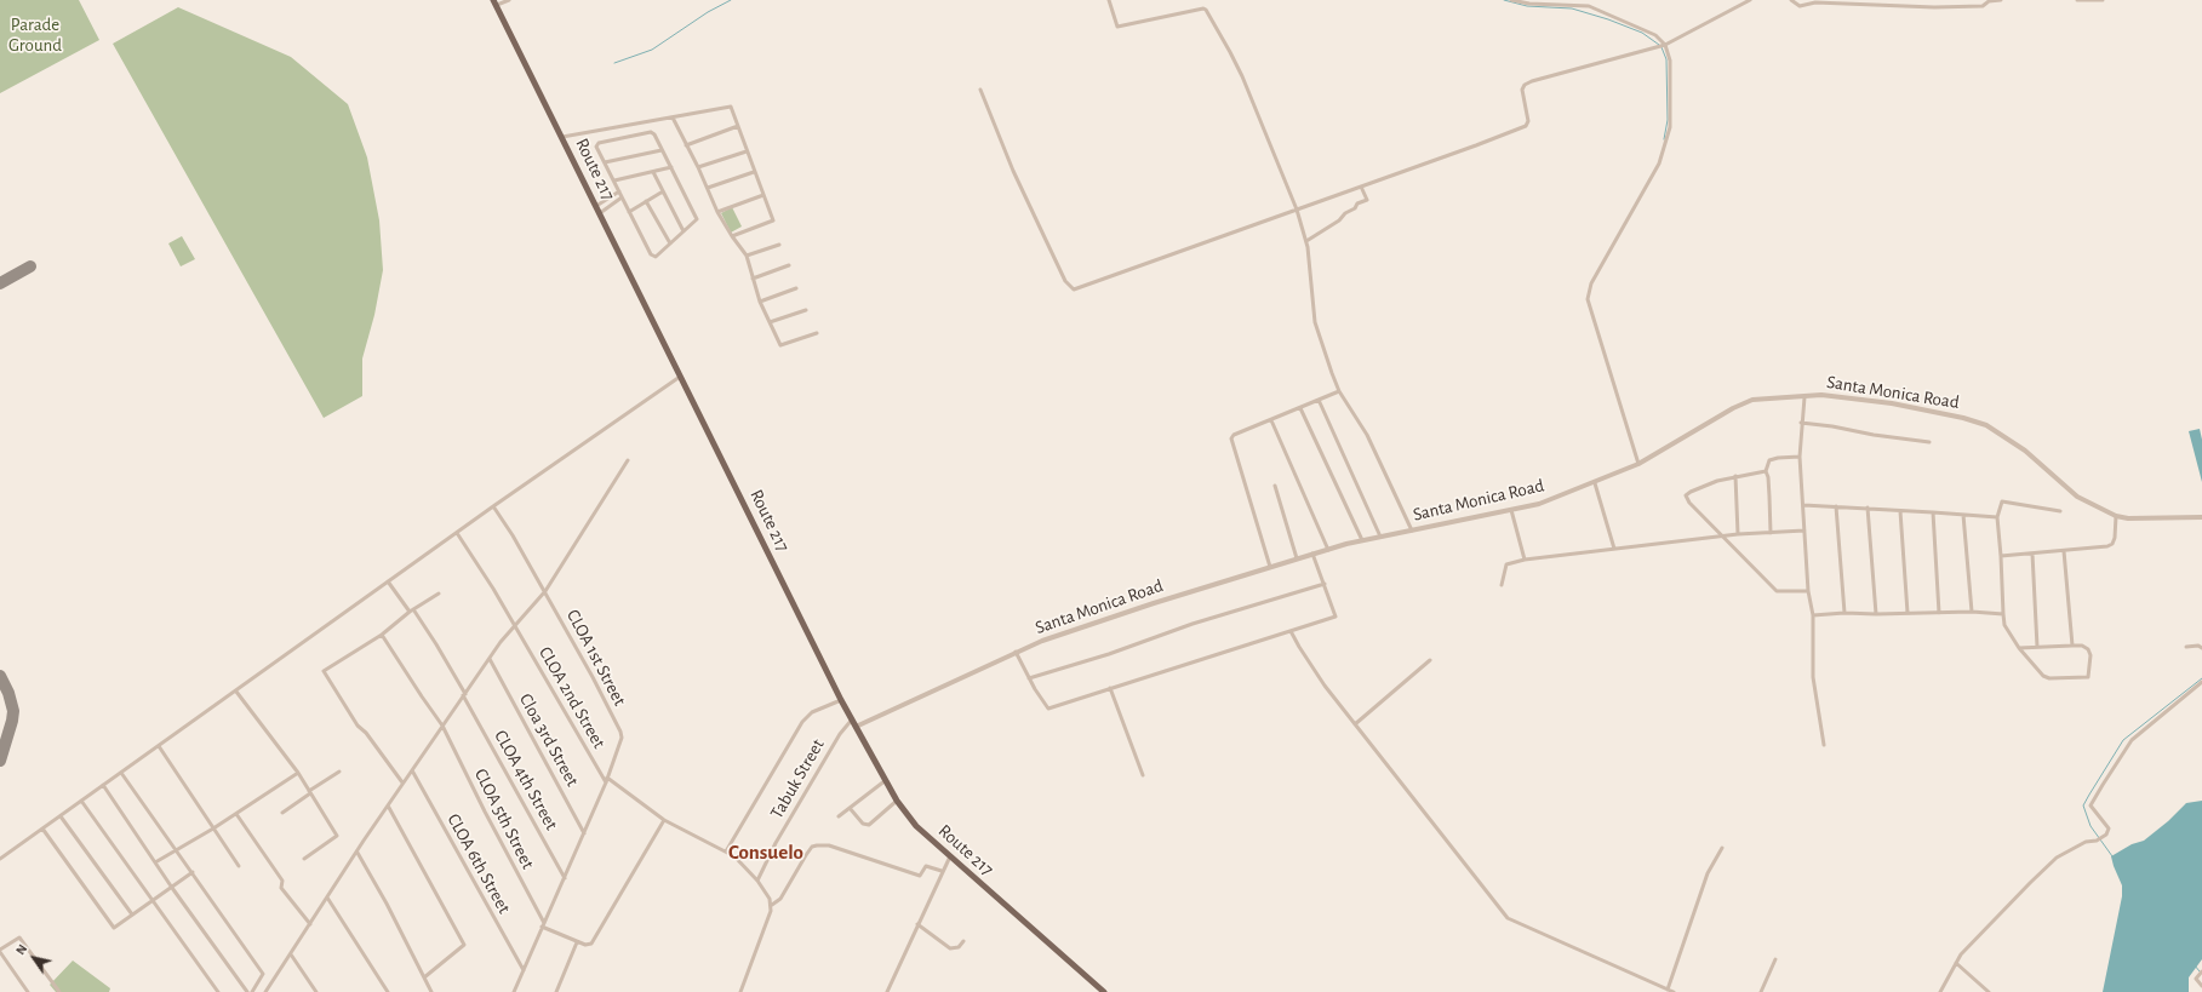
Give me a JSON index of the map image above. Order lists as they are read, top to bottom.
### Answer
{
  "streets": {
    "main road": ["Route 217"],
    "street": [
      "Santa Monica Road",
      "CLOA 1st Street",
      "CLOA 2nd Street",
      "Cloa 3rd Street",
      "Tabuk Street",
      "CLOA 4th Street",
      "CLOA 5th Street",
      "CLOA 6th Street"
    ]
  },
  "crossings": [
    ["Route 217", "Santa Monica Road"],
    ["Route 217", "Tabuk Street"],
    ["CLOA 1st Street", "CLOA 2nd Street"]
  ],
  "districts": ["Consuelo"],
  "parks": ["Parade Ground"],
  "north": "top left"
}
